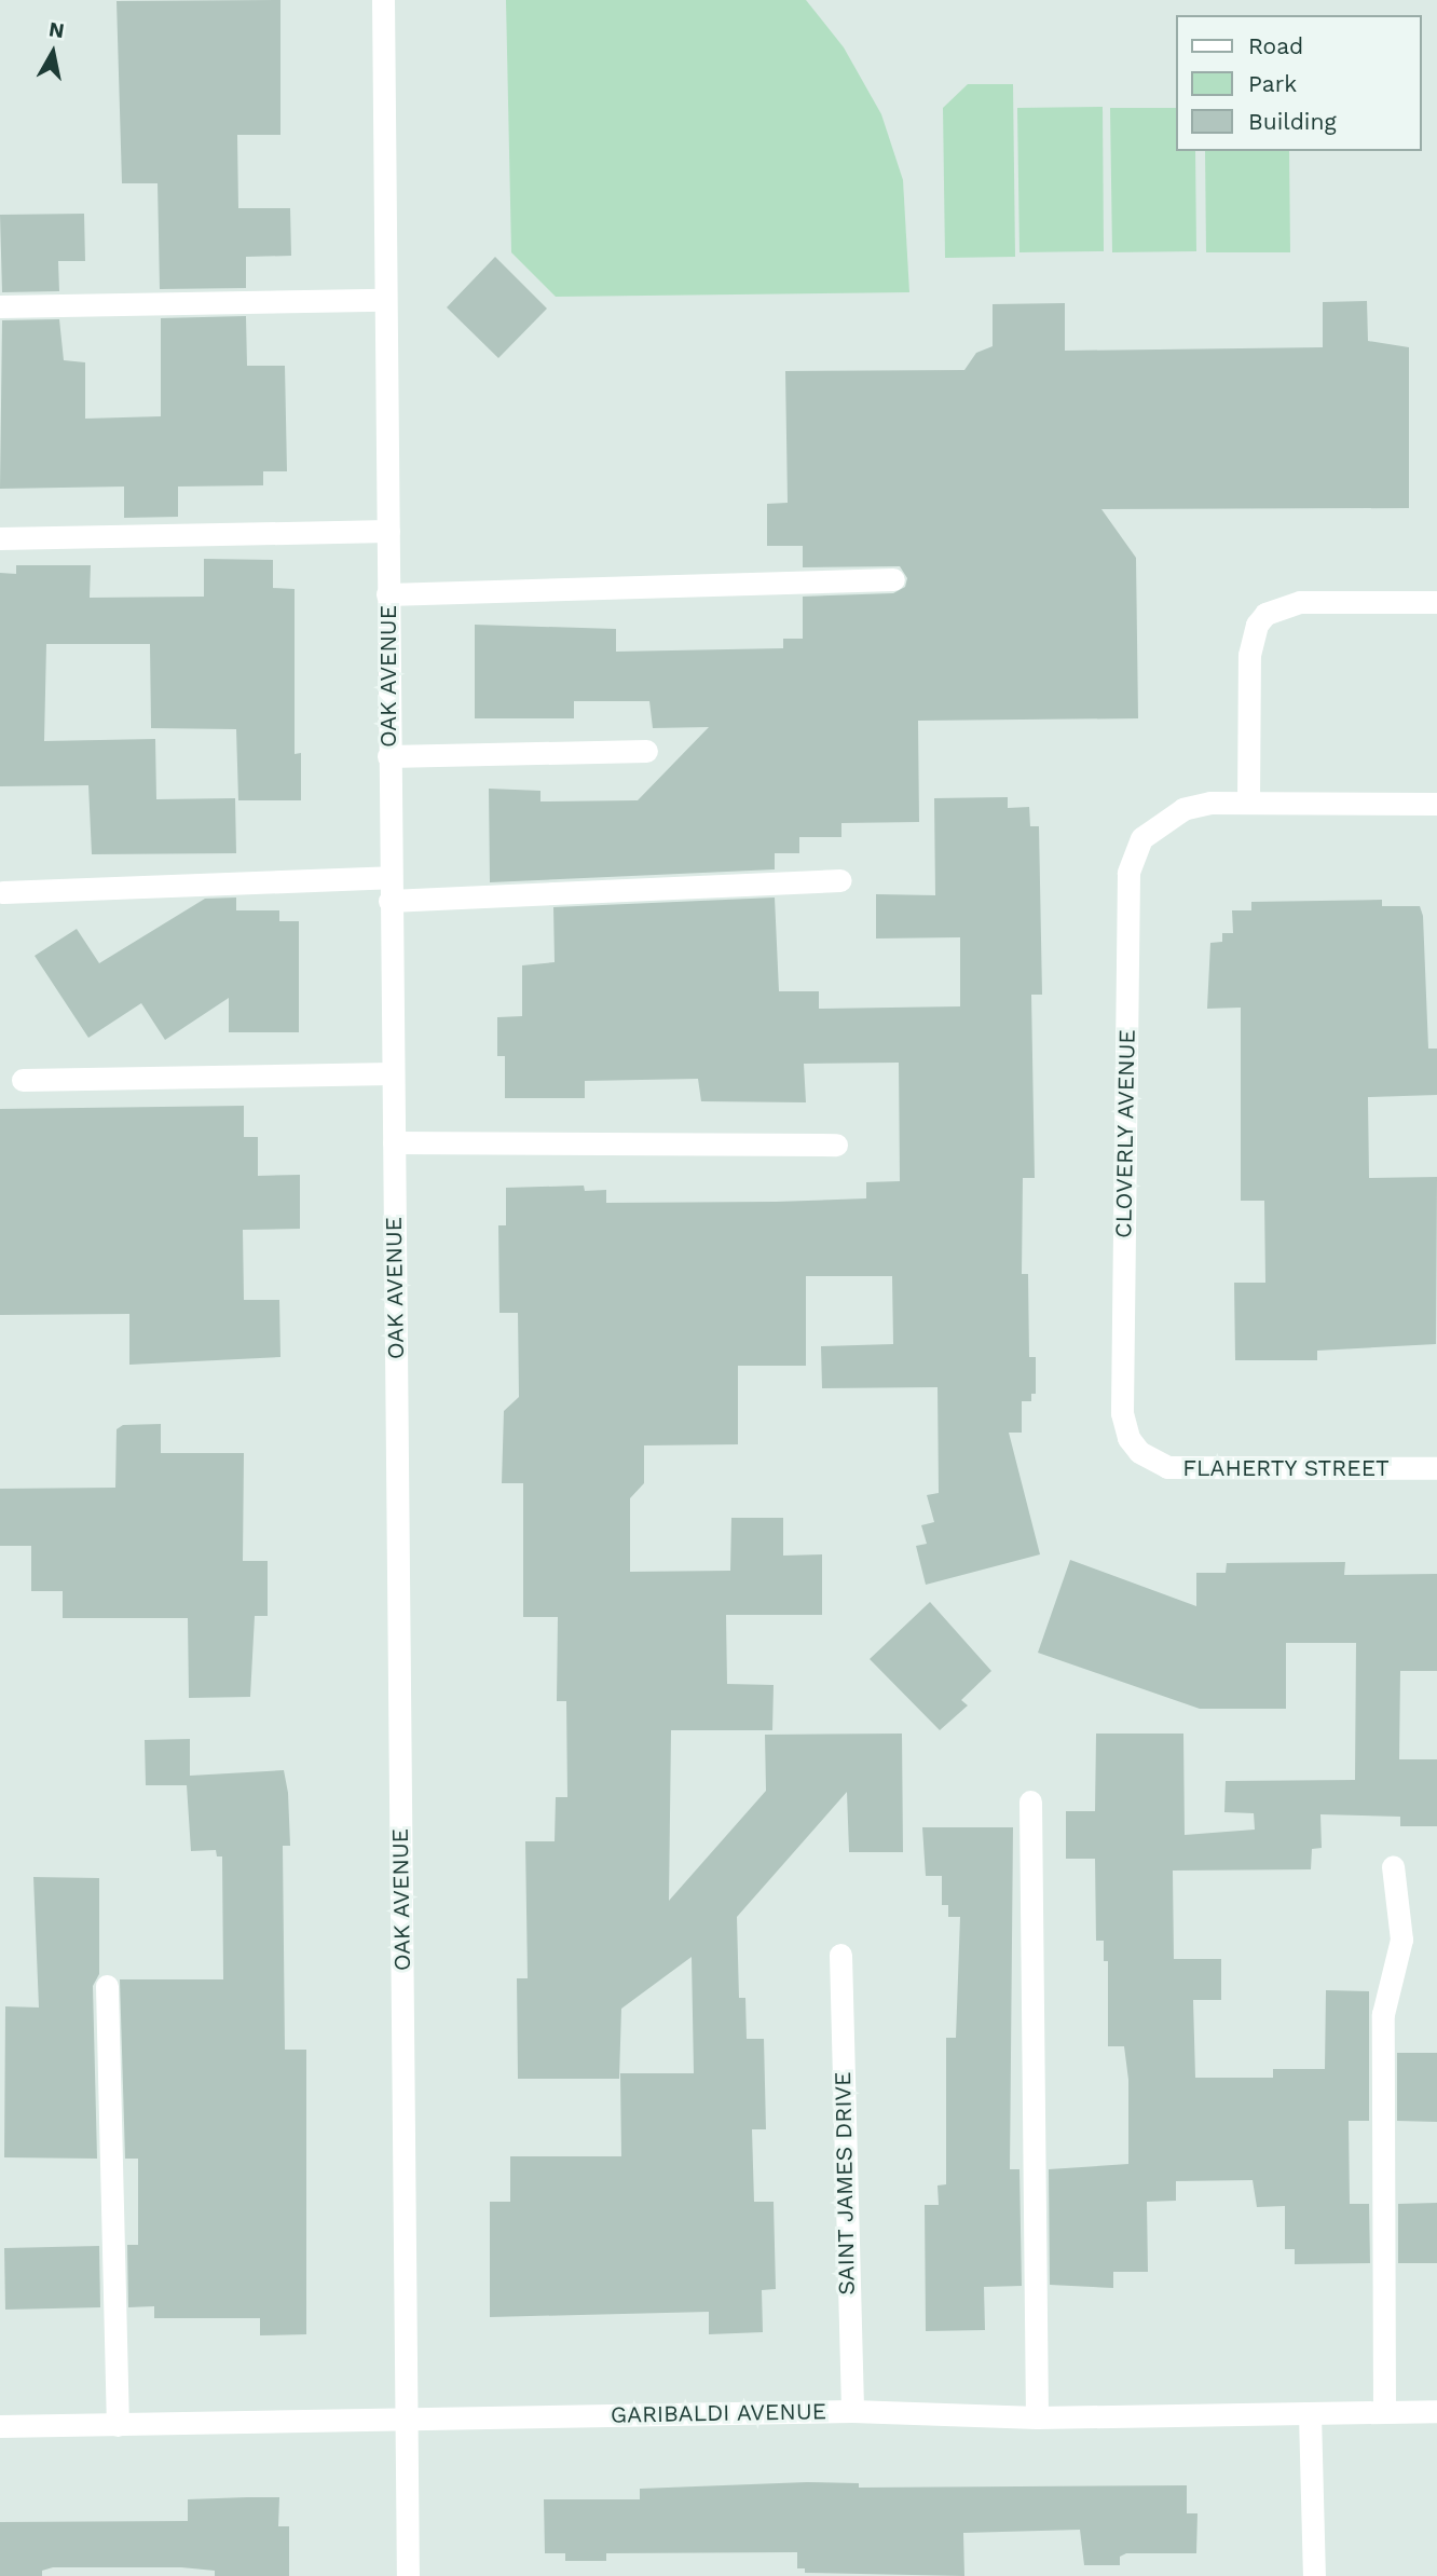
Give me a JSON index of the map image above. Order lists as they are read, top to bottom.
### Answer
{
  "streets": {
    "street": [
      "OAK AVENUE",
      "CLOVERLY AVENUE",
      "FLAHERTY STREET",
      "SAINT JAMES DRIVE",
      "GARIBALDI AVENUE"
    ]
  },
  "crossings": [
    ["OAK AVENUE", "GARIBALDI AVENUE"],
    ["CLOVERLY AVENUE", "FLAHERTY STREET"],
    ["SAINT JAMES DRIVE", "GARIBALDI AVENUE"]
  ],
  "legend": ["Road", "Park", "Building"],
  "north": "top"
}
